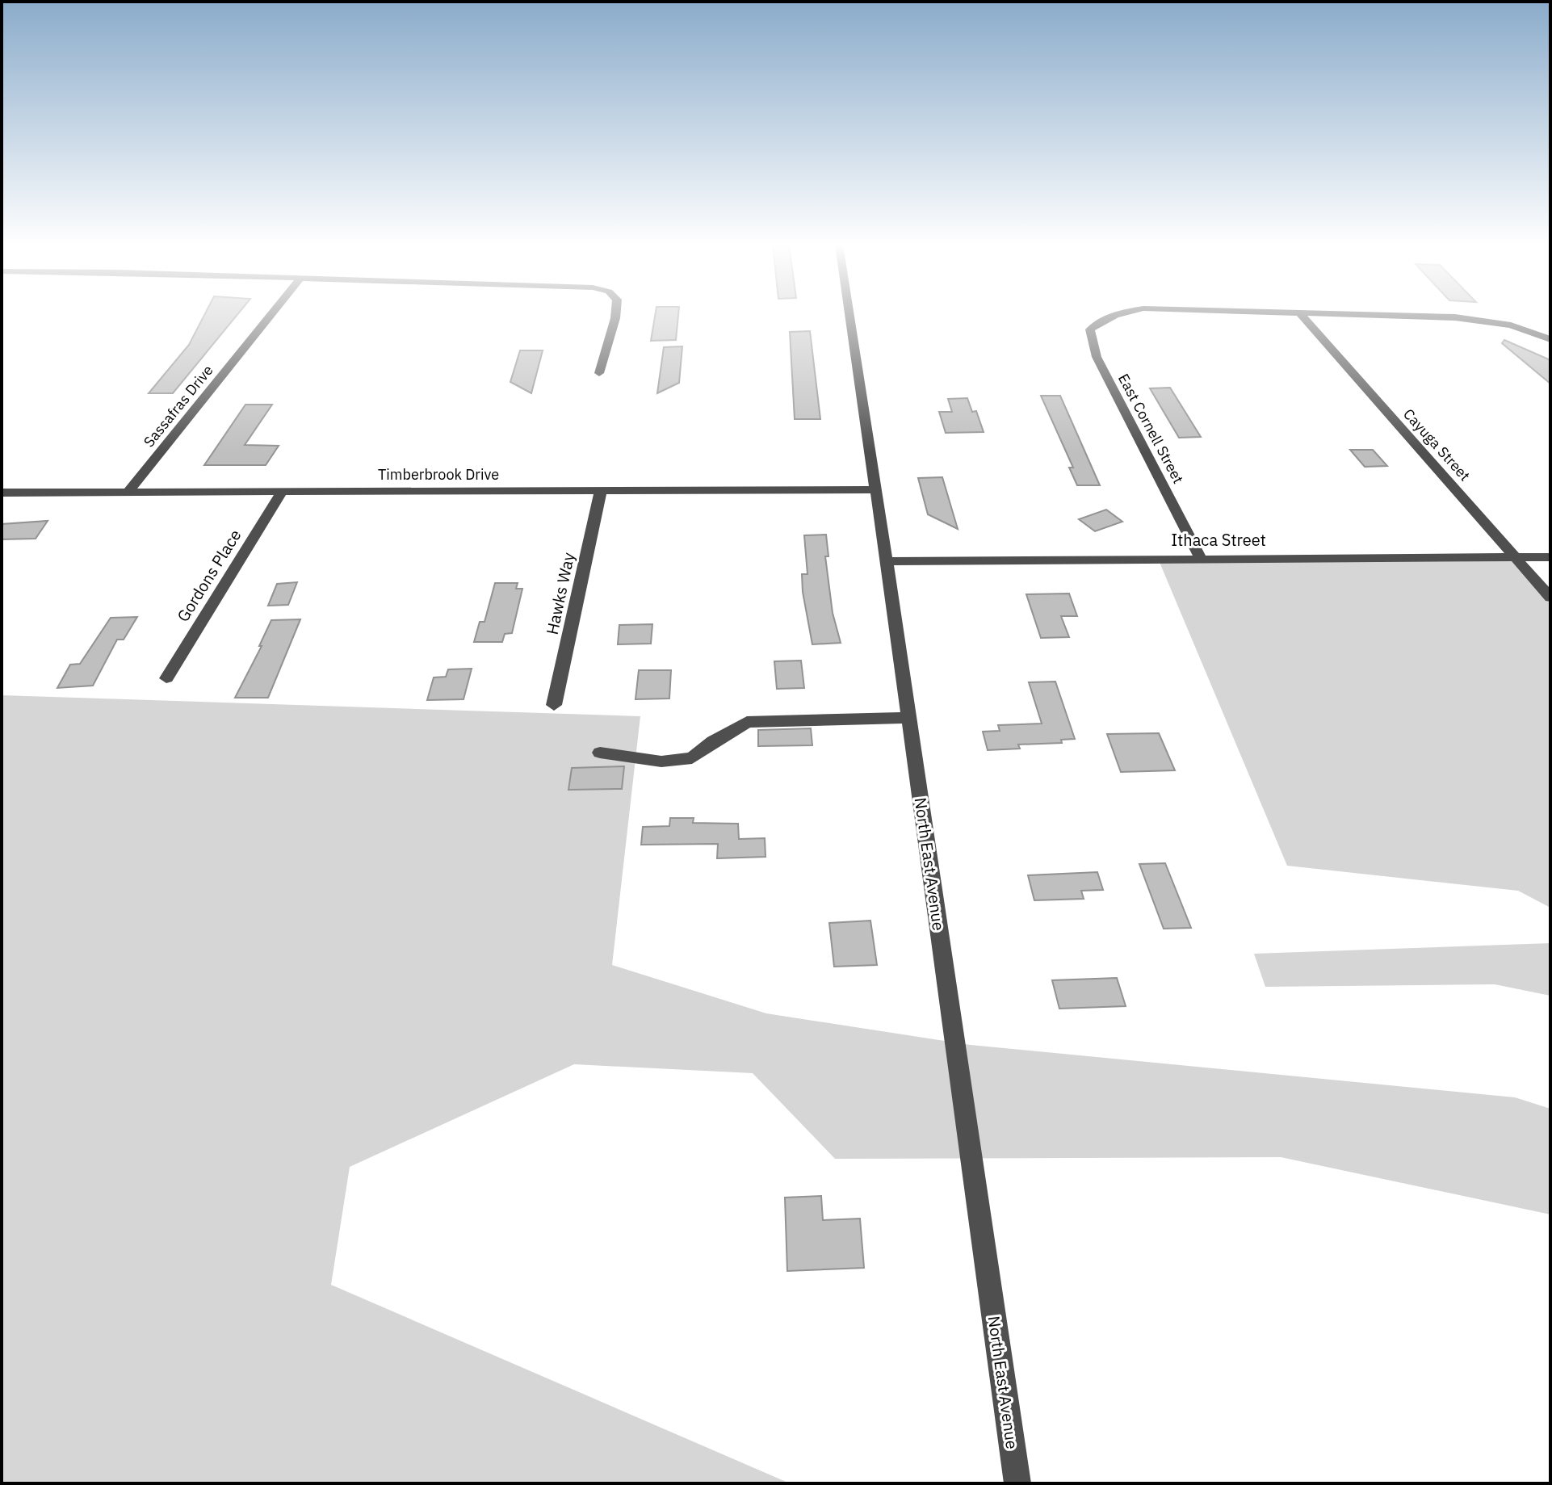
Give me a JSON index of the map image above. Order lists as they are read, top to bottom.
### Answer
{
  "streets": {
    "street": [
      "Sassafras Drive",
      "East Cornell Street",
      "Cayuga Street",
      "Timberbrook Drive",
      "Ithaca Street",
      "Gordons Place",
      "Hawks Way",
      "North East Avenue"
    ]
  },
  "crossings": [
    ["Sassafras Drive", "Timberbrook Drive"],
    ["East Cornell Street", "Ithaca Street"],
    ["Cayuga Street", "Ithaca Street"],
    ["Timberbrook Drive", "Gordons Place"],
    ["Timberbrook Drive", "Hawks Way"],
    ["Timberbrook Drive", "North East Avenue"],
    ["Ithaca Street", "North East Avenue"]
  ]
}
